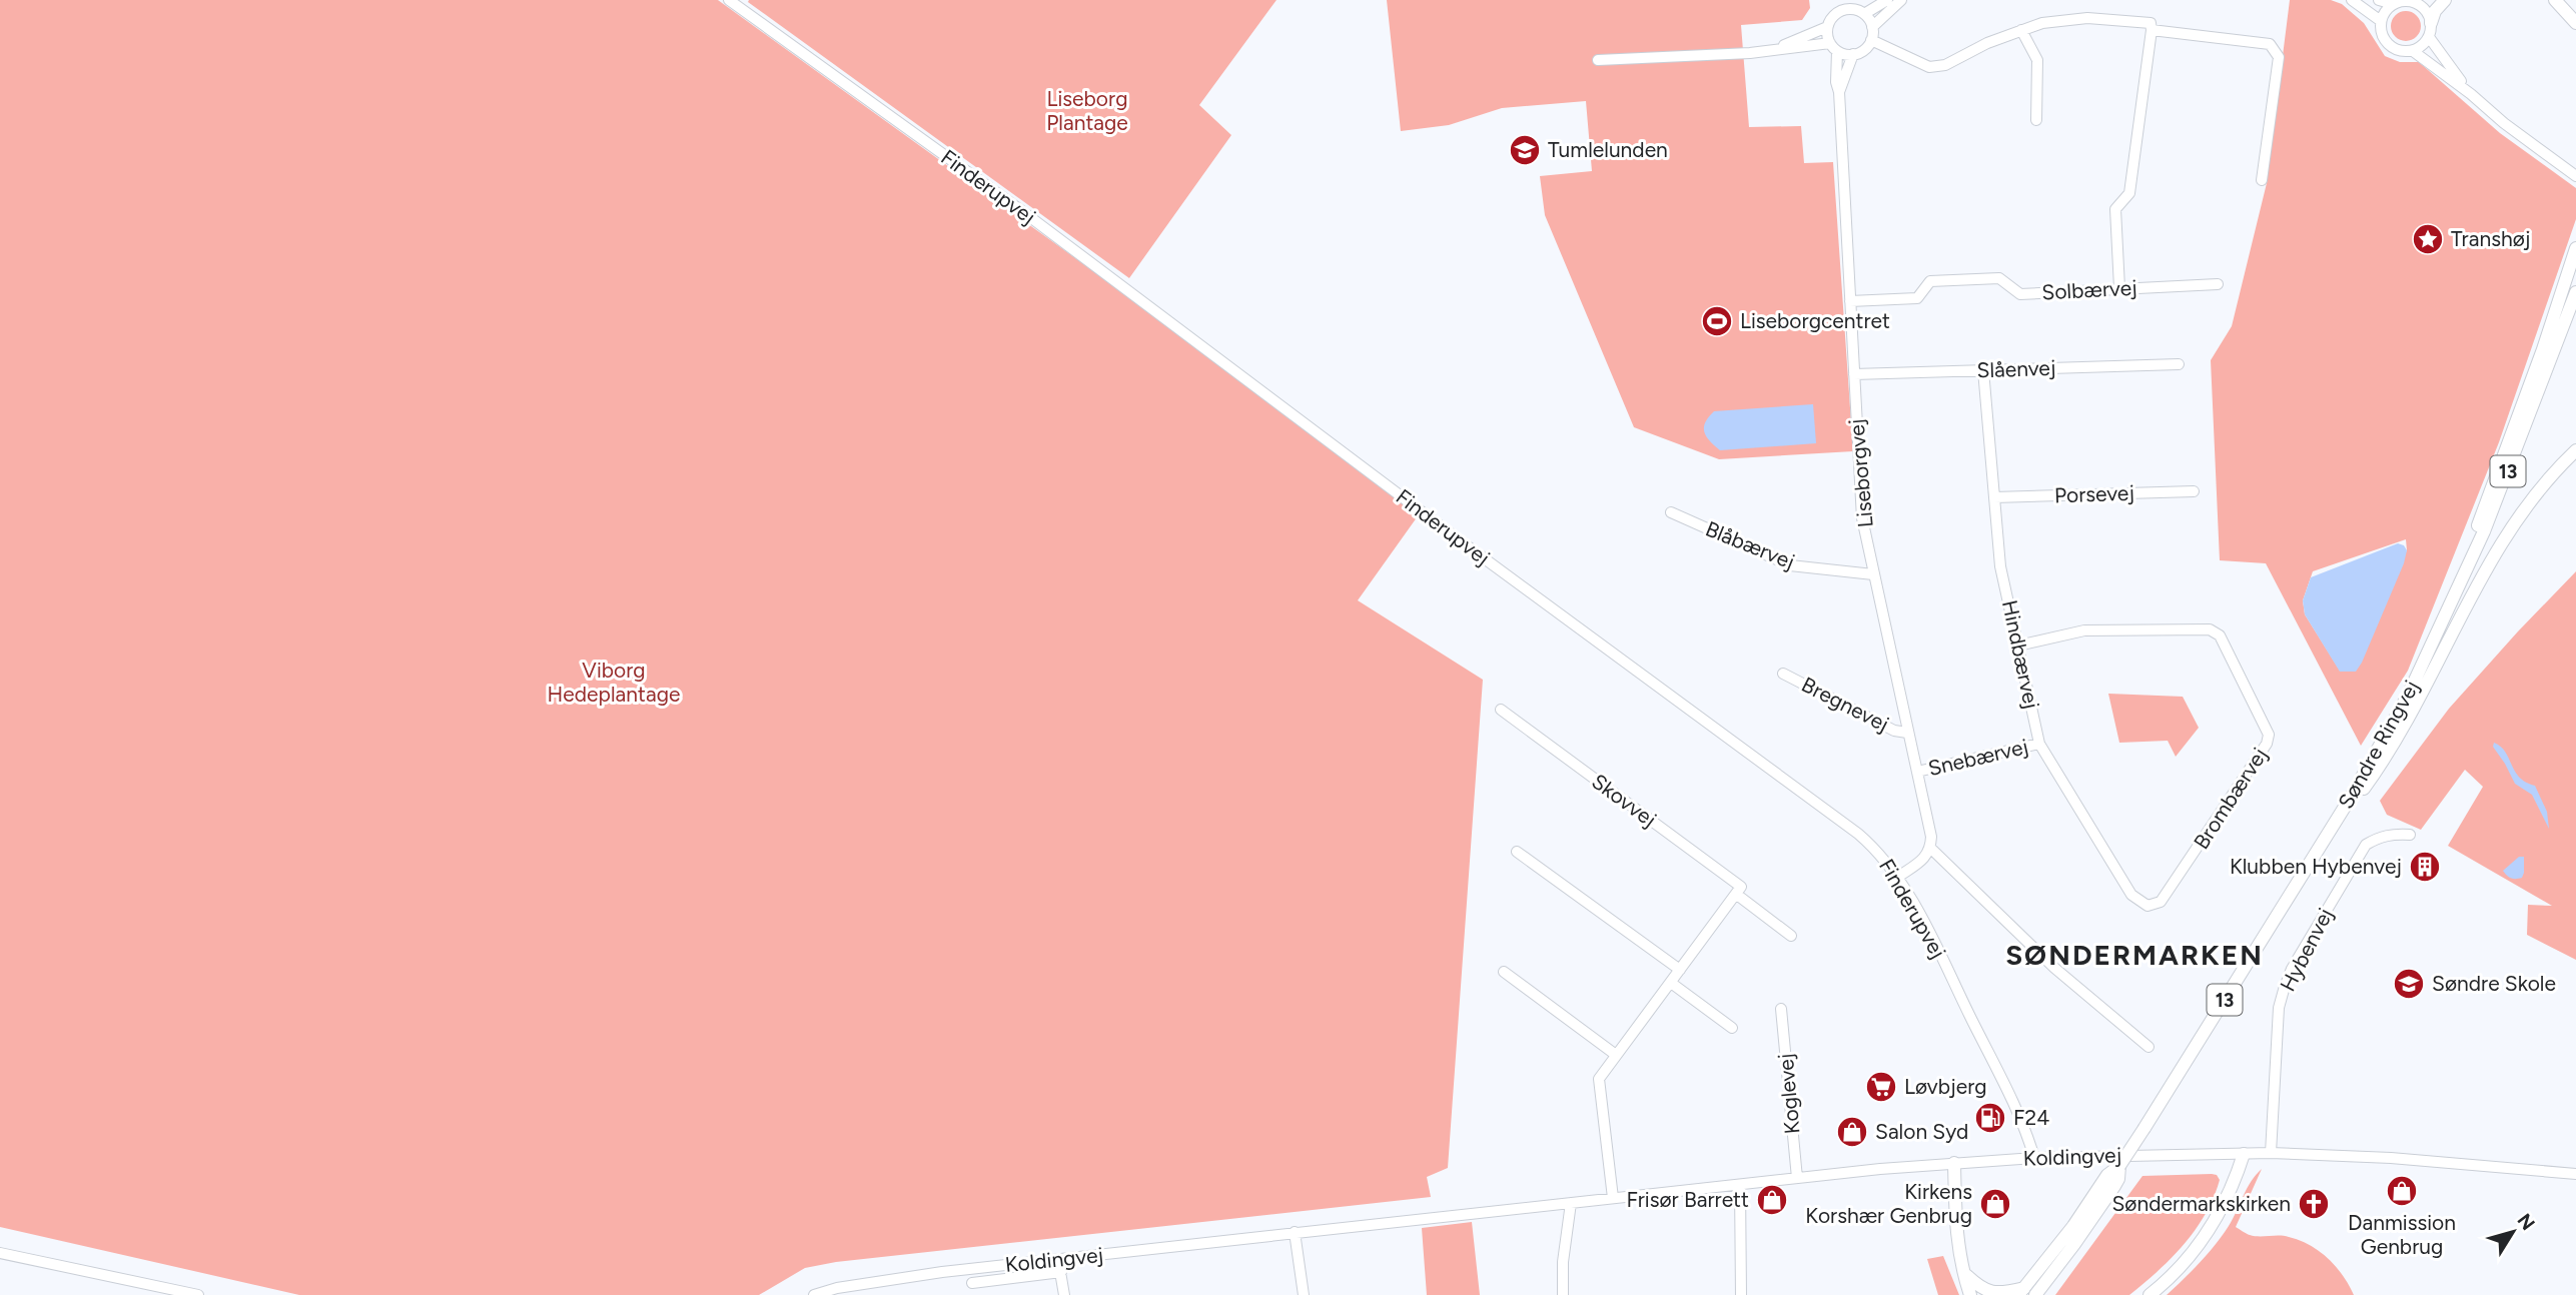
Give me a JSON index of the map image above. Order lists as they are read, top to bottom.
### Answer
{
  "streets": {
    "main road": ["13", "Søndre Ringvej"],
    "street": [
      "Finderupvej",
      "Solbærvej",
      "Slåenvej",
      "Liseborgvej",
      "Porsevej",
      "Blåbærvej",
      "Hindbærvej",
      "Bregnevej",
      "Snebærvej",
      "Brombærvej",
      "Skovvej",
      "Hybenvej",
      "Koglevej",
      "Koldingvej"
    ]
  },
  "crossings": [
    ["Finderupvej", "Koldingvej"],
    ["Solbærvej", "Liseborgvej"],
    ["Slåenvej", "Liseborgvej"],
    ["Slåenvej", "Hindbærvej"],
    ["Liseborgvej", "Blåbærvej"],
    ["Liseborgvej", "Bregnevej"],
    ["Liseborgvej", "Snebærvej"],
    ["Porsevej", "Hindbærvej"],
    ["Hindbærvej", "Snebærvej"],
    ["Hindbærvej", "Brombærvej"],
    ["Hybenvej", "Koldingvej"],
    ["Koglevej", "Koldingvej"]
  ],
  "districts": ["SØNDERMARKEN"],
  "parks": ["Liseborg Plantage", "Viborg Hedeplantage"],
  "places": {
    "school or university": ["Tumlelunden", "Søndre Skole"],
    "place": ["Transhøj"],
    "sports": ["Liseborgcentret"],
    "building": ["Klubben Hybenvej"],
    "supermarket": ["Løvbjerg"],
    "fuel station": ["F24"],
    "shop": [
      "Salon Syd",
      "Danmission Genbrug",
      "Frisør Barrett",
      "Kirkens Korshær Genbrug"
    ],
    "church": ["Søndermarkskirken"]
  },
  "north": "top right"
}
